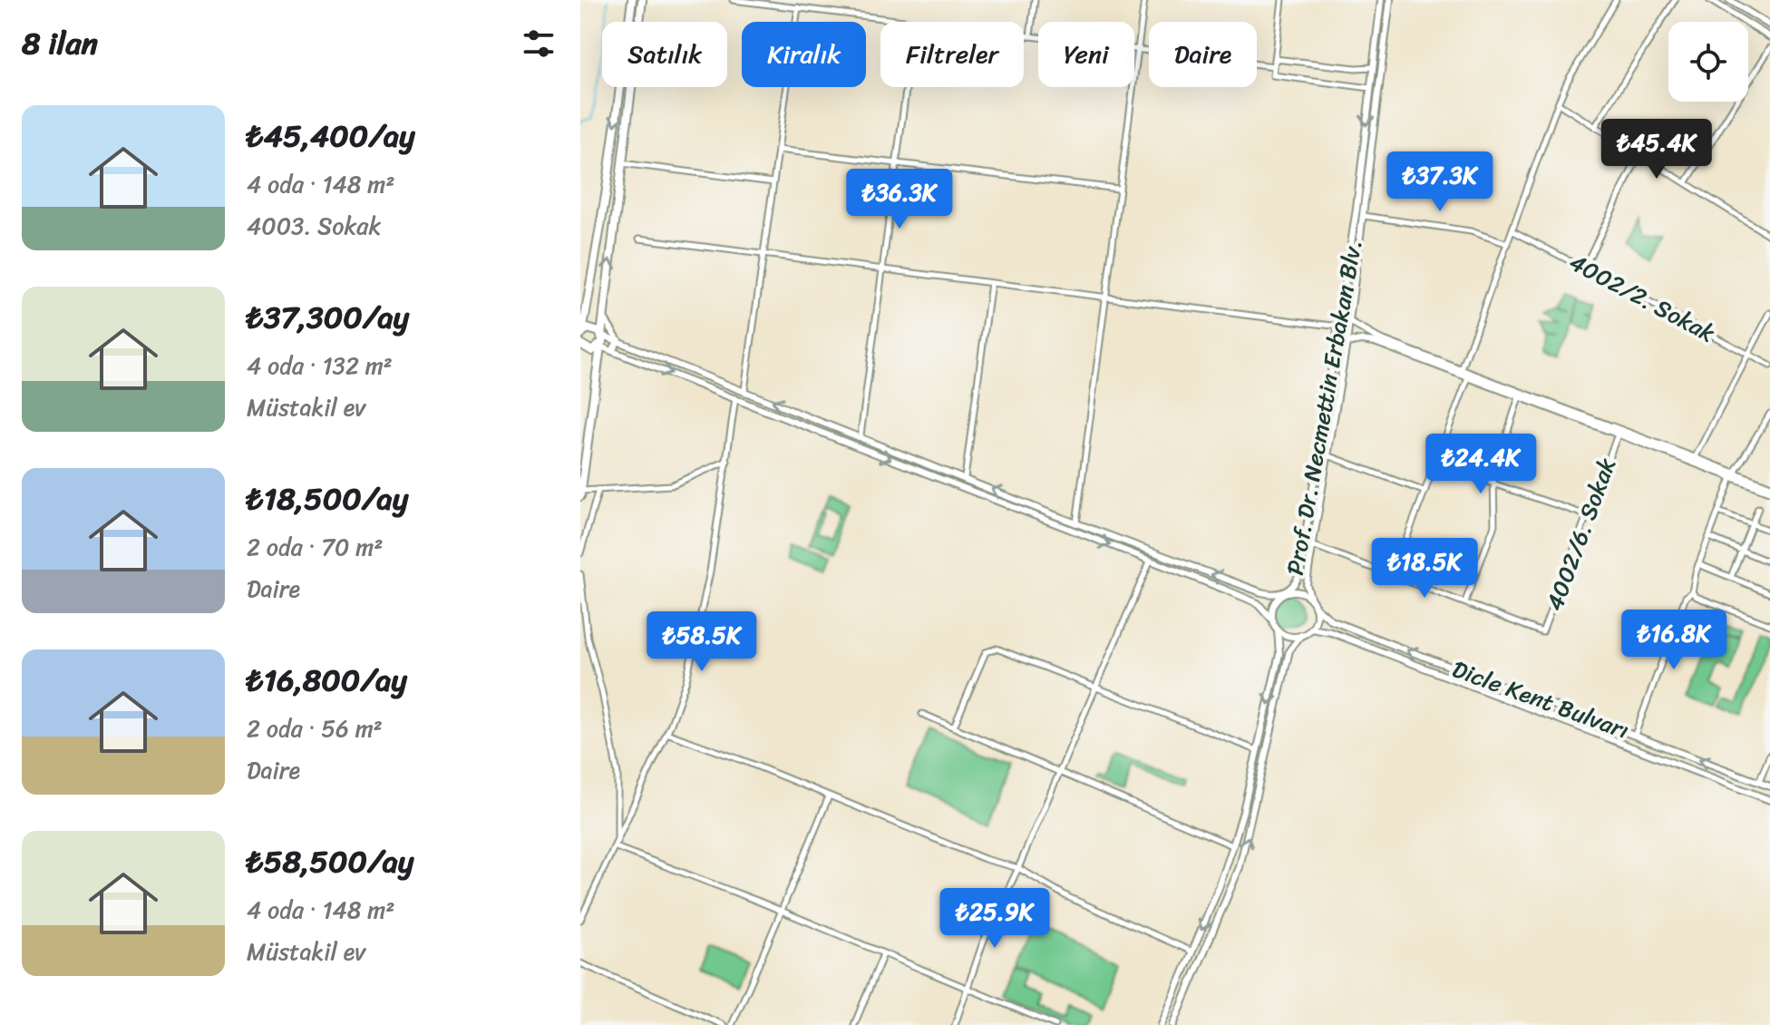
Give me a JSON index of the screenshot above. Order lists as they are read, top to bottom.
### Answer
{
  "streets": {
    "main road": ["Prof. Dr. Necmettin Erbakan Blv.", "Dicle Kent Bulvarı"],
    "street": ["4002/2. Sokak", "4002/6. Sokak"]
  },
  "crossings": [
    ["Prof. Dr. Necmettin Erbakan Blv.", "Dicle Kent Bulvarı"]
  ],
  "page": {
    "heading": "8 ilan",
    "chip": [
      "Satılık",
      "Kiralık",
      "Filtreler",
      "Yeni",
      "Daire"
    ],
    "list": [
      {
        "name": "₺45,400/ay",
        "note": "4 oda · 148 m² · 4003. Sokak"
      },
      {
        "name": "₺37,300/ay",
        "note": "4 oda · 132 m² · Müstakil ev"
      },
      {
        "name": "₺18,500/ay",
        "note": "2 oda · 70 m² · Daire"
      },
      {
        "name": "₺16,800/ay",
        "note": "2 oda · 56 m² · Daire"
      },
      {
        "name": "₺58,500/ay",
        "note": "4 oda · 148 m² · Müstakil ev"
      }
    ],
    "price": [
      "₺45.4K",
      "₺37.3K",
      "₺36.3K",
      "₺24.4K",
      "₺18.5K",
      "₺16.8K",
      "₺58.5K",
      "₺25.9K"
    ]
  }
}
